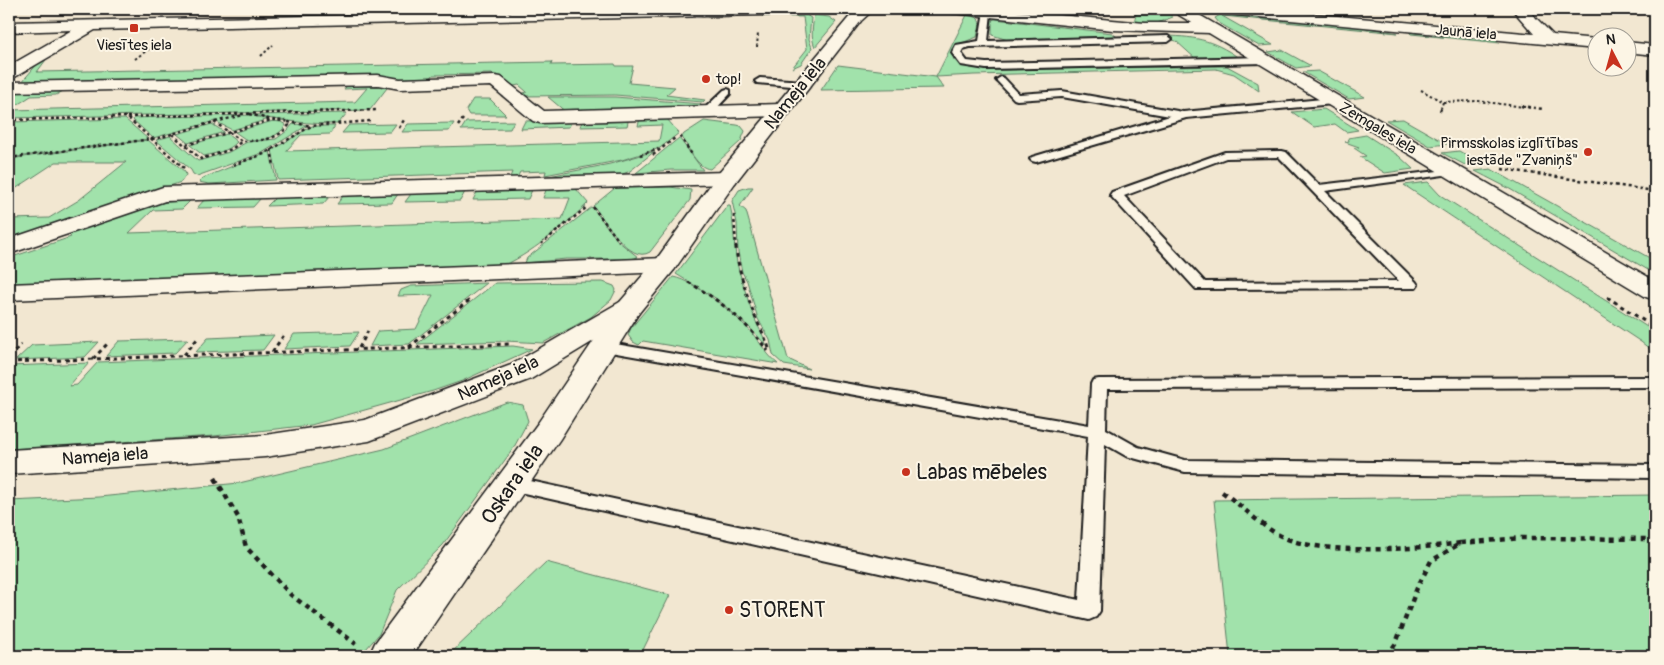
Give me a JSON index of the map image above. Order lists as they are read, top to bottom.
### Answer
{
  "streets": {
    "street": [
      "Jaunā iela",
      "Nameja iela",
      "Zemgales iela",
      "Oskara iela"
    ]
  },
  "crossings": [
    ["Jaunā iela", "Zemgales iela"],
    ["Nameja iela", "Oskara iela"]
  ],
  "places": {
    "transit": ["Viesītes iela"],
    "other": [
      "top!",
      "Pirmsskolas izglītības iestāde \"Zvaniņš\"",
      "Labas mēbeles",
      "STORENT"
    ]
  },
  "north": "top"
}
